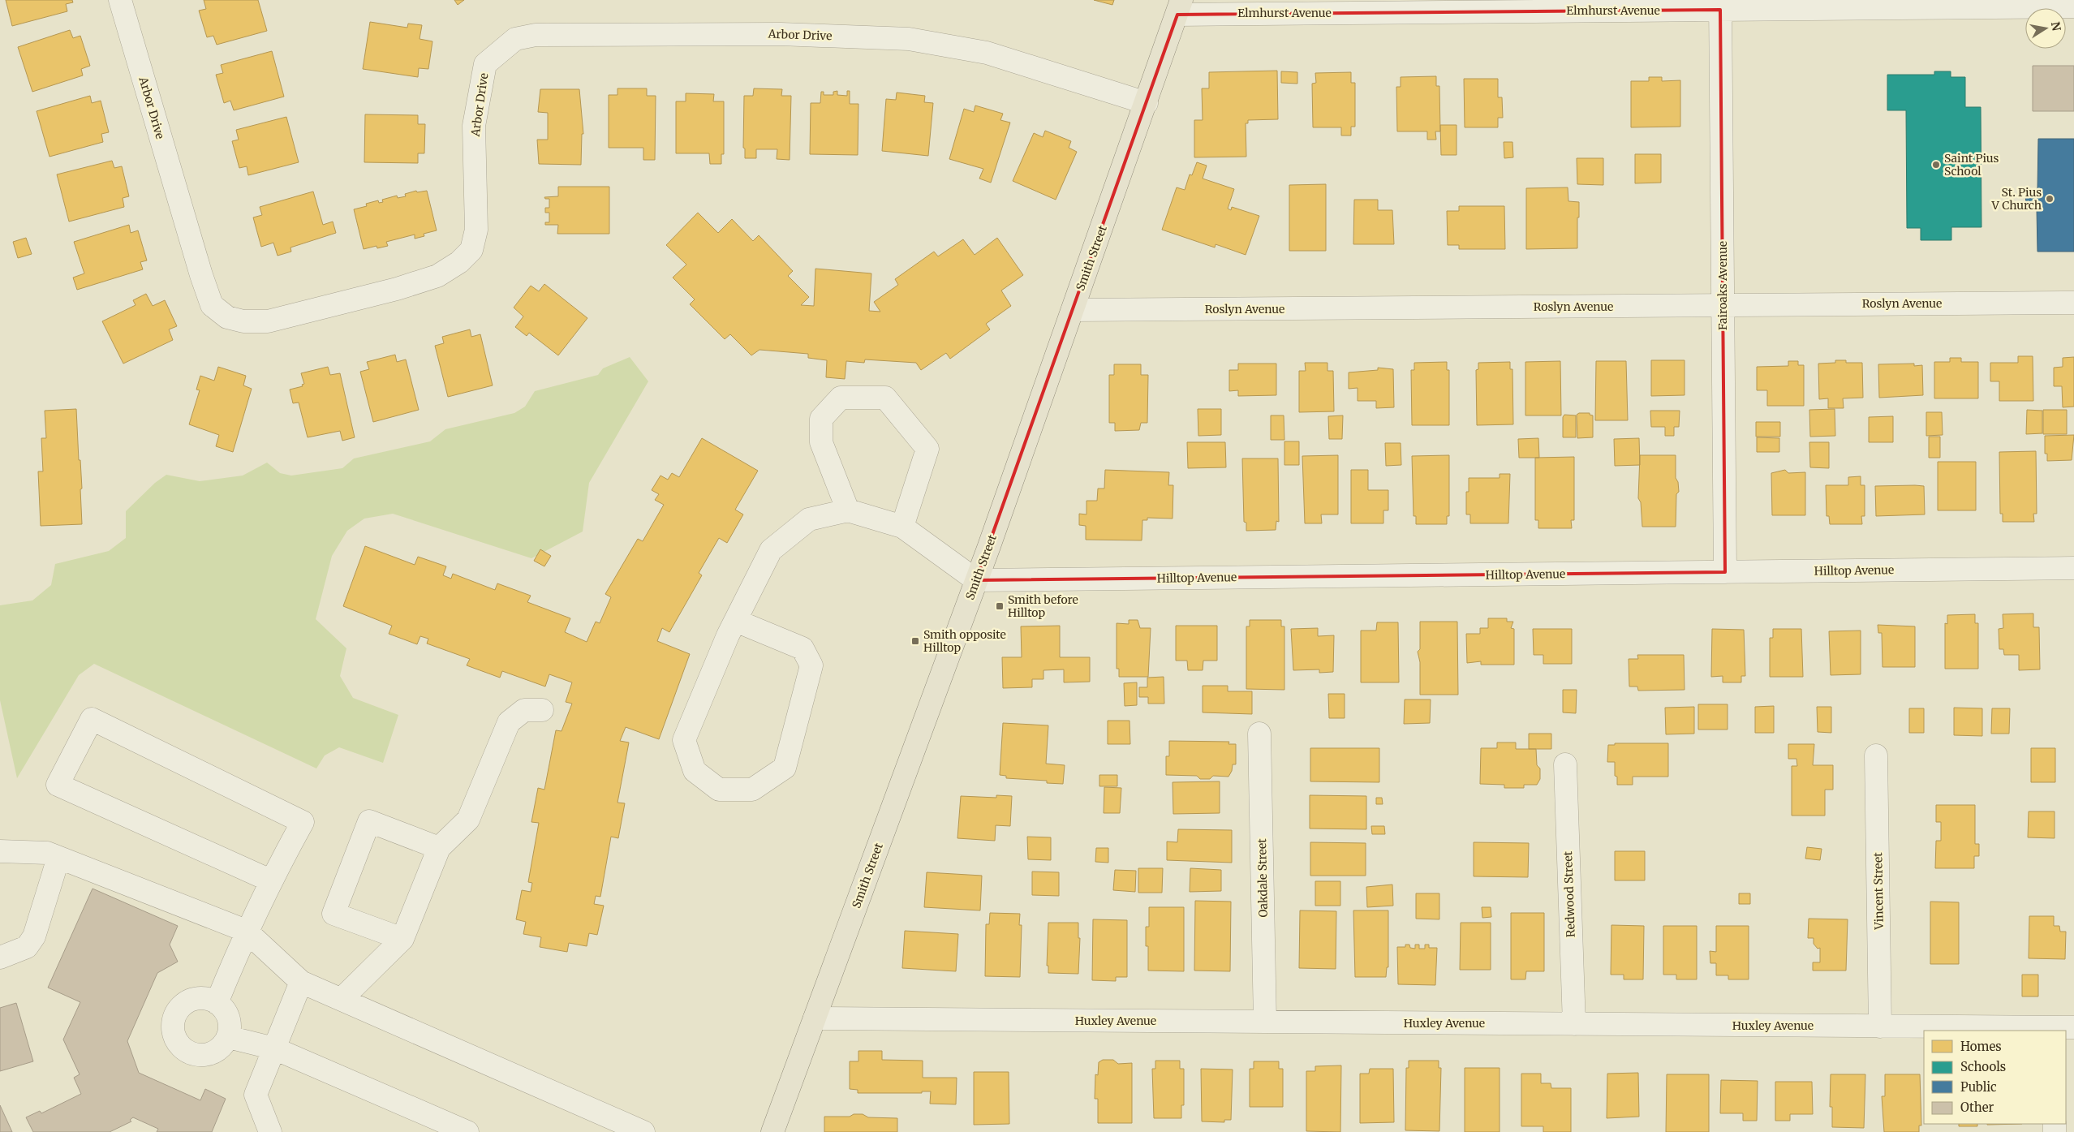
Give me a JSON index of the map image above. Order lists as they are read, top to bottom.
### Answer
{
  "streets": {
    "main road": ["Smith Street"],
    "street": [
      "Elmhurst Avenue",
      "Arbor Drive",
      "Fairoaks Avenue",
      "Roslyn Avenue",
      "Hilltop Avenue",
      "Oakdale Street",
      "Vincent Street",
      "Redwood Street",
      "Huxley Avenue"
    ]
  },
  "crossings": [
    ["Elmhurst Avenue", "Smith Street"],
    ["Elmhurst Avenue", "Fairoaks Avenue"],
    ["Arbor Drive", "Smith Street"],
    ["Smith Street", "Roslyn Avenue"],
    ["Smith Street", "Hilltop Avenue"],
    ["Smith Street", "Huxley Avenue"],
    ["Fairoaks Avenue", "Roslyn Avenue"],
    ["Fairoaks Avenue", "Hilltop Avenue"],
    ["Oakdale Street", "Huxley Avenue"],
    ["Vincent Street", "Huxley Avenue"],
    ["Redwood Street", "Huxley Avenue"]
  ],
  "places": {
    "other": ["Saint Pius School", "St. Pius V Church"],
    "transit": ["Smith before Hilltop", "Smith opposite Hilltop"]
  },
  "legend": [
    "Homes",
    "Schools",
    "Public",
    "Other"
  ],
  "north": "right"
}
